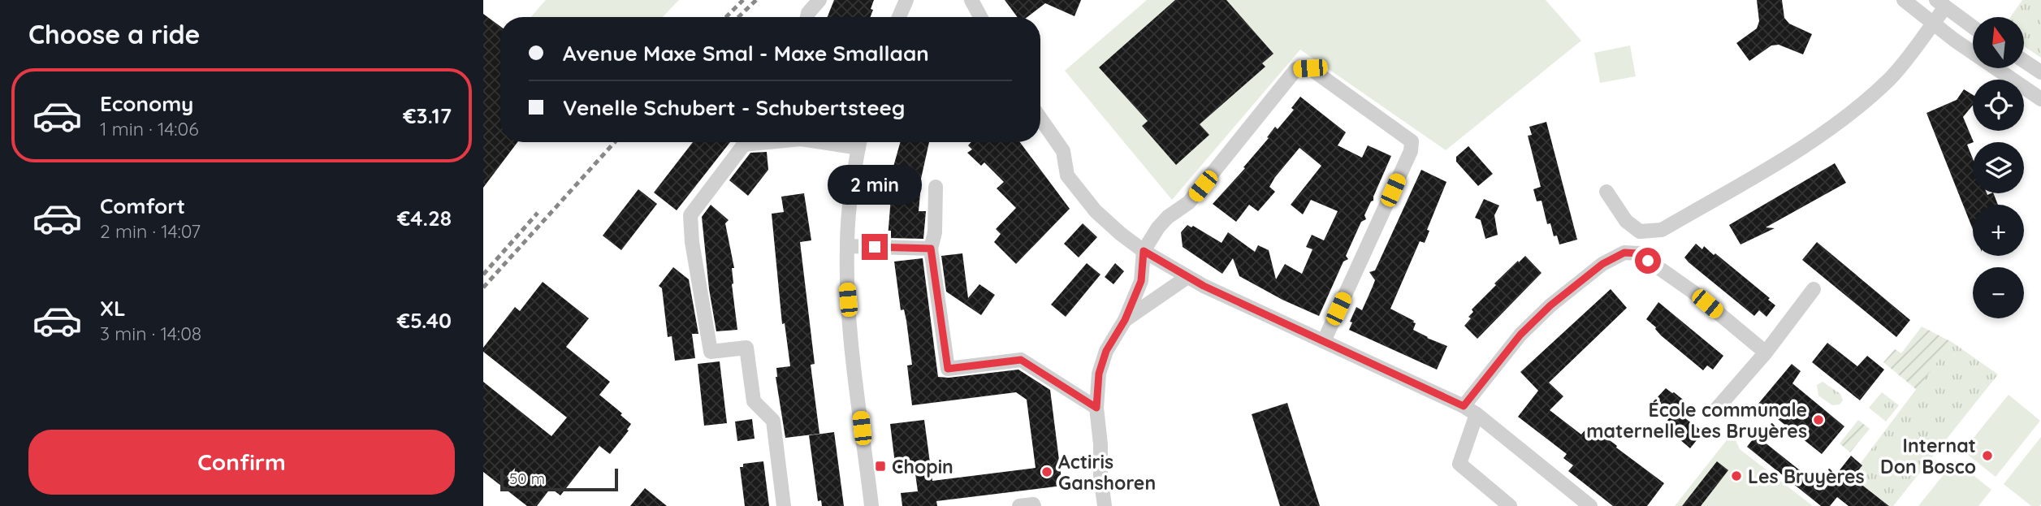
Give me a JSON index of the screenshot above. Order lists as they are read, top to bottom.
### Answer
{
  "places": {
    "other": [
      "École communale maternelle Les Bruyères",
      "Internat Don Bosco",
      "Actiris Ganshoren",
      "Les Bruyères"
    ],
    "transit": ["Chopin"]
  },
  "scale_bar": "50 m",
  "north": "top",
  "page": {
    "heading": "Choose a ride",
    "map_buttons": ["+", "−"],
    "banner": ["Avenue Maxe Smal - Maxe Smallaan", "Venelle Schubert - Schubertsteeg"],
    "list": [
      {
        "name": "Economy",
        "note": "1 min · 14:06",
        "value": "€3.17"
      },
      {
        "name": "Comfort",
        "note": "2 min · 14:07",
        "value": "€4.28"
      },
      {
        "name": "XL",
        "note": "3 min · 14:08",
        "value": "€5.40"
      }
    ],
    "bubble": "2 min",
    "buttons": "Confirm",
    "scale": "50 m"
  }
}
